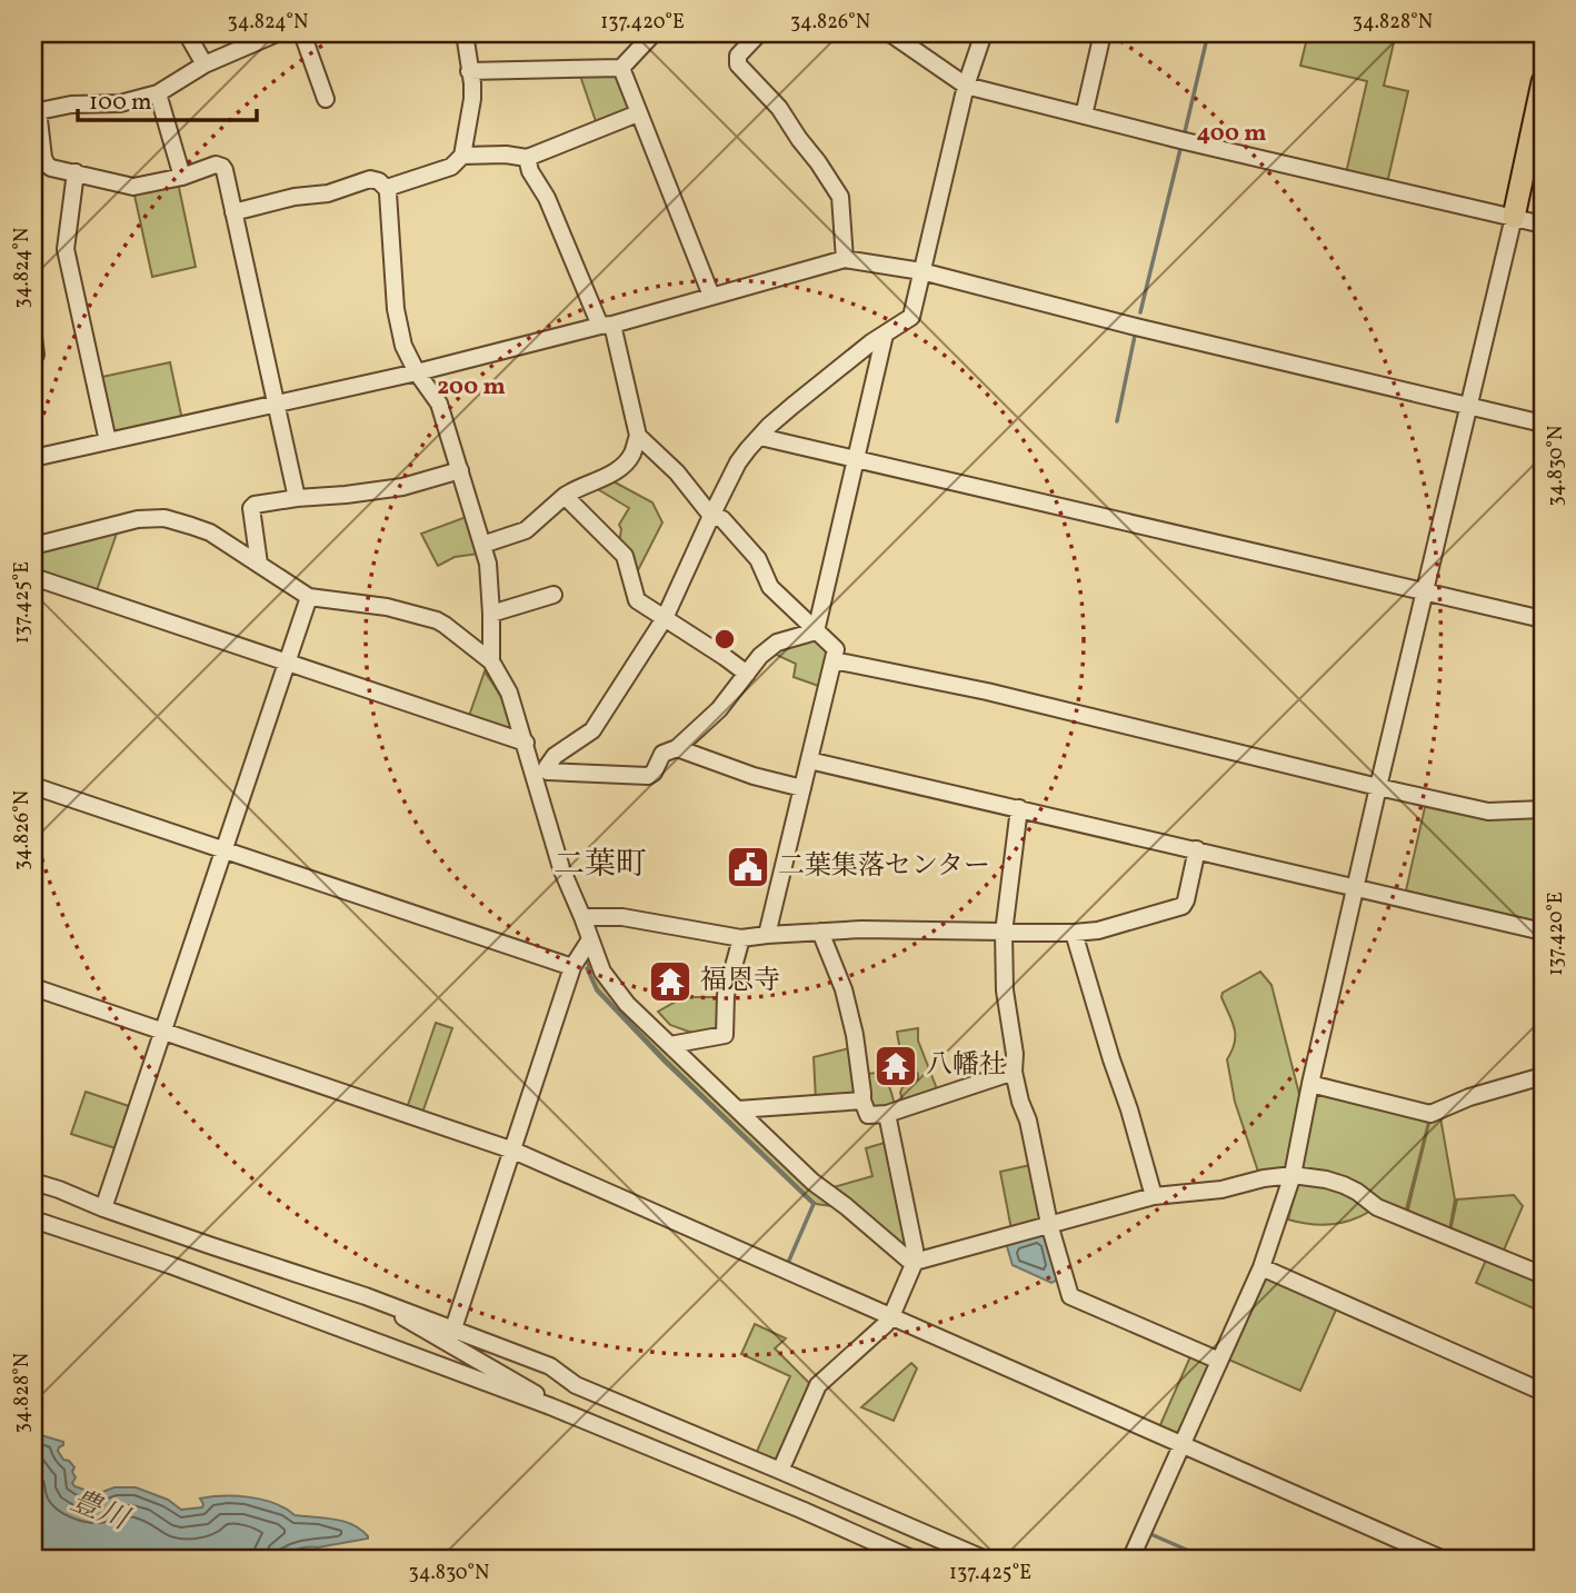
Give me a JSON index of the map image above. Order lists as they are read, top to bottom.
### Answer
{
  "districts": ["二葉町"],
  "water": ["豊川"],
  "places": {
    "public building": ["二葉集落センター"],
    "temple": ["福恩寺", "八幡社"]
  },
  "scale_bar": "100 m",
  "coordinates": [
    "34.824°N",
    "137.420°E",
    "34.826°N",
    "34.828°N",
    "34.830°N",
    "137.425°E"
  ],
  "rings": ["400 m", "200 m"]
}
